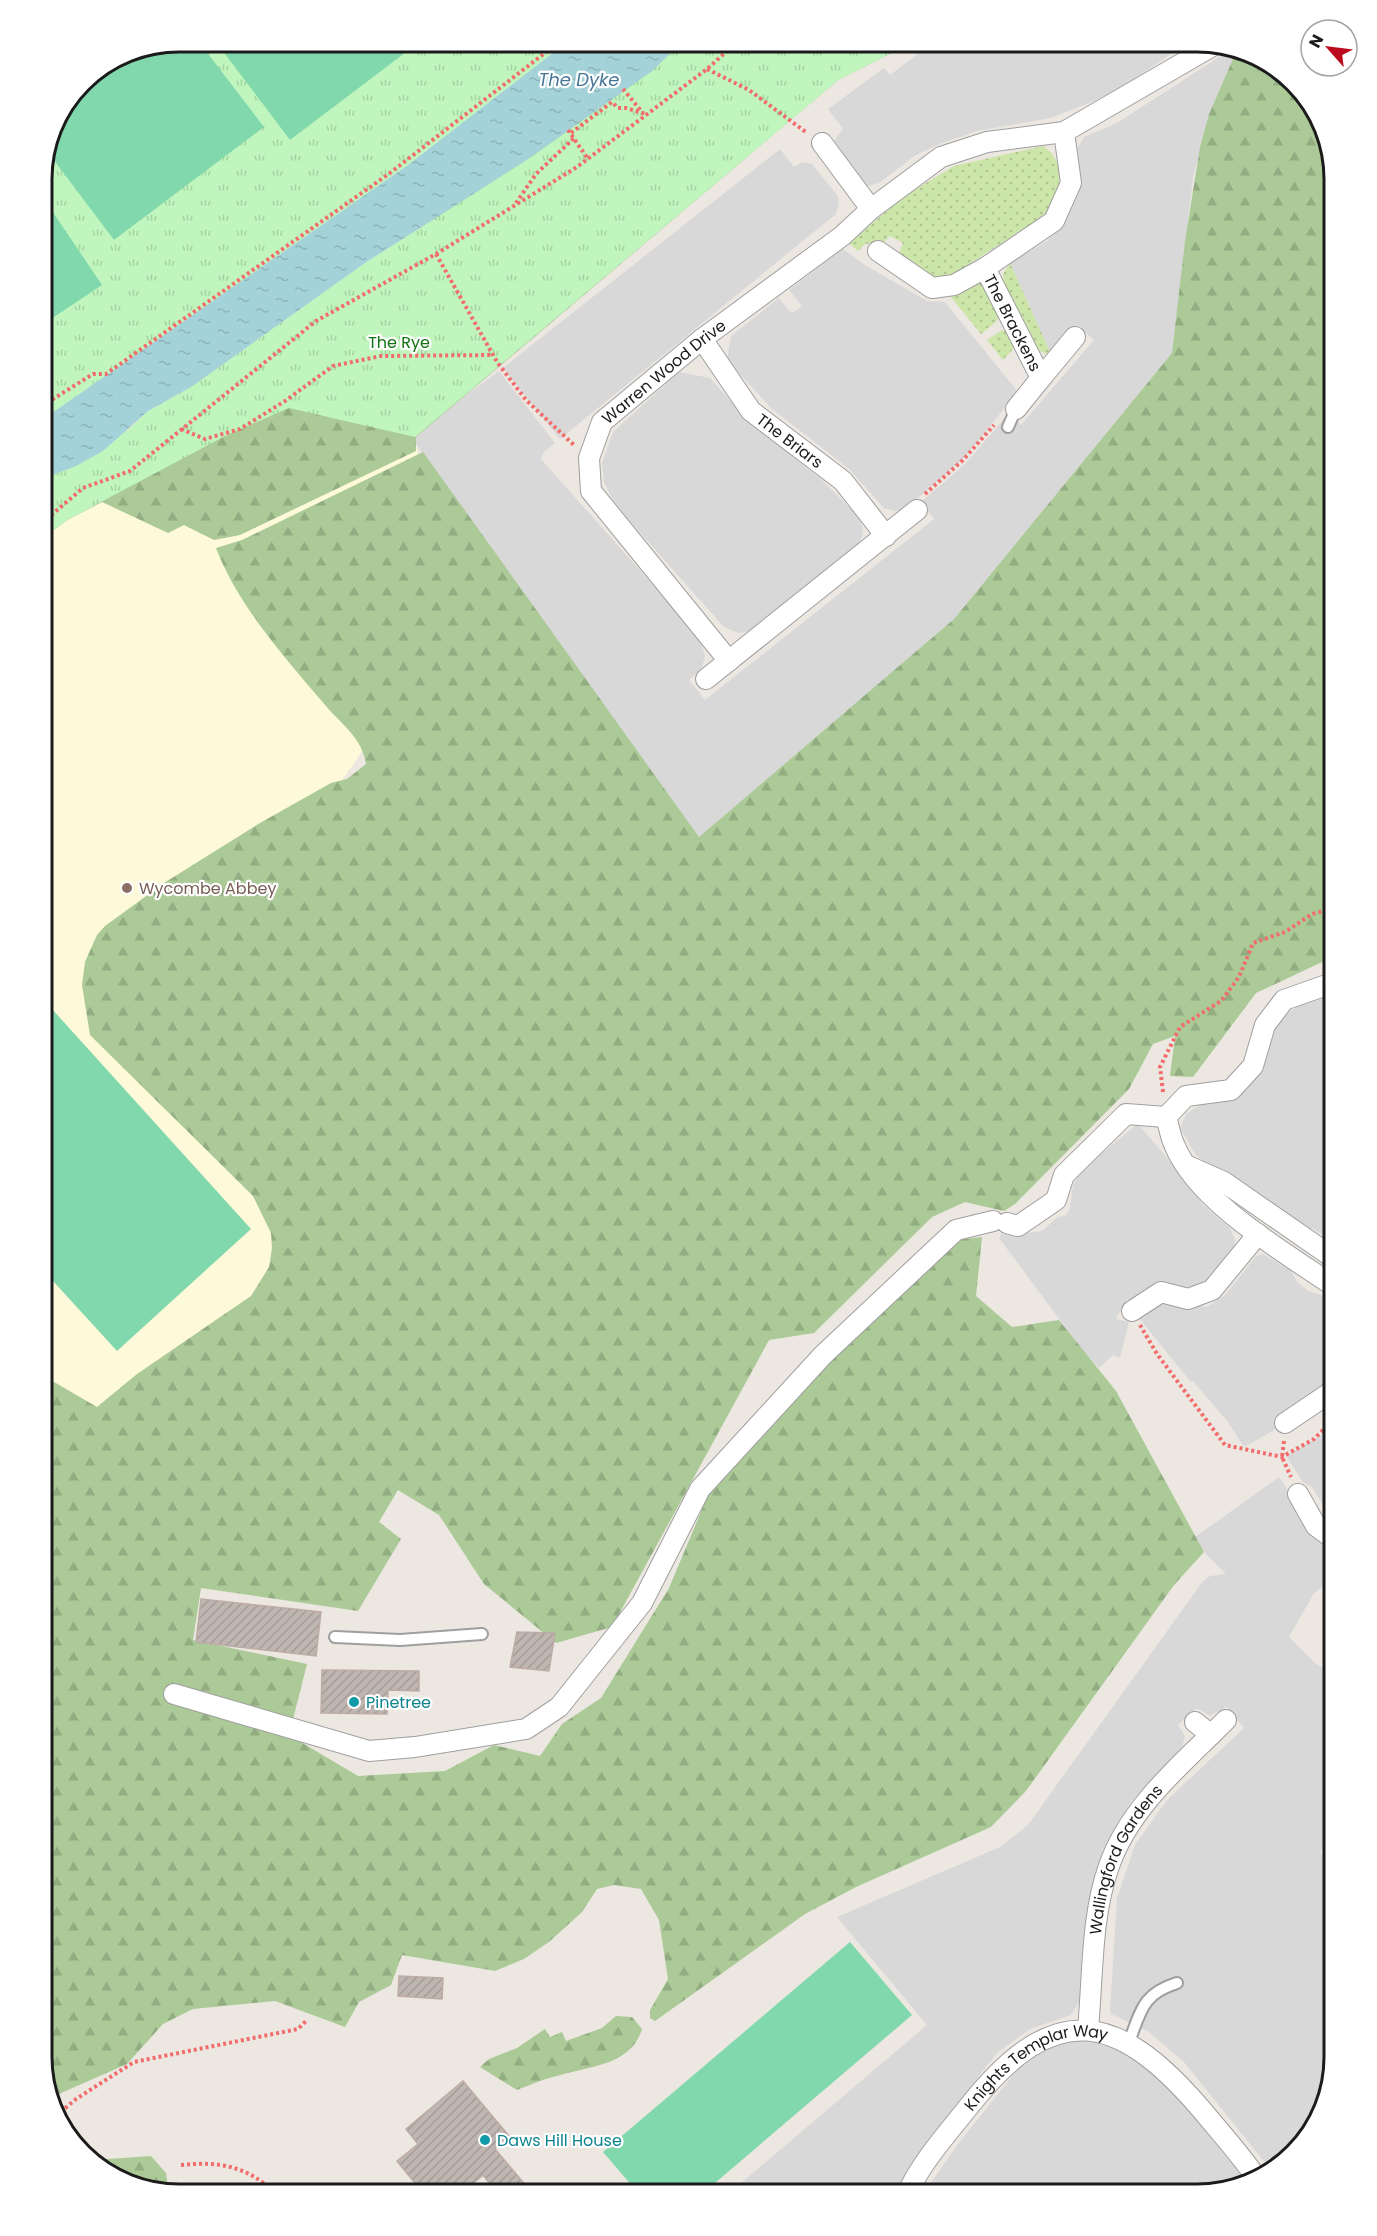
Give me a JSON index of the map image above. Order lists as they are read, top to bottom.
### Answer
{
  "streets": {
    "street": [
      "The Brackens",
      "Warren Wood Drive",
      "The Briars",
      "Wallingford Gardens",
      "Knights Templar Way"
    ]
  },
  "crossings": [
    ["The Brackens", "Warren Wood Drive"],
    ["Warren Wood Drive", "The Briars"],
    ["Wallingford Gardens", "Knights Templar Way"]
  ],
  "water": ["The Dyke"],
  "parks": ["The Rye"],
  "places": ["Wycombe Abbey", "Pinetree", "Daws Hill House"],
  "north": "top left"
}
